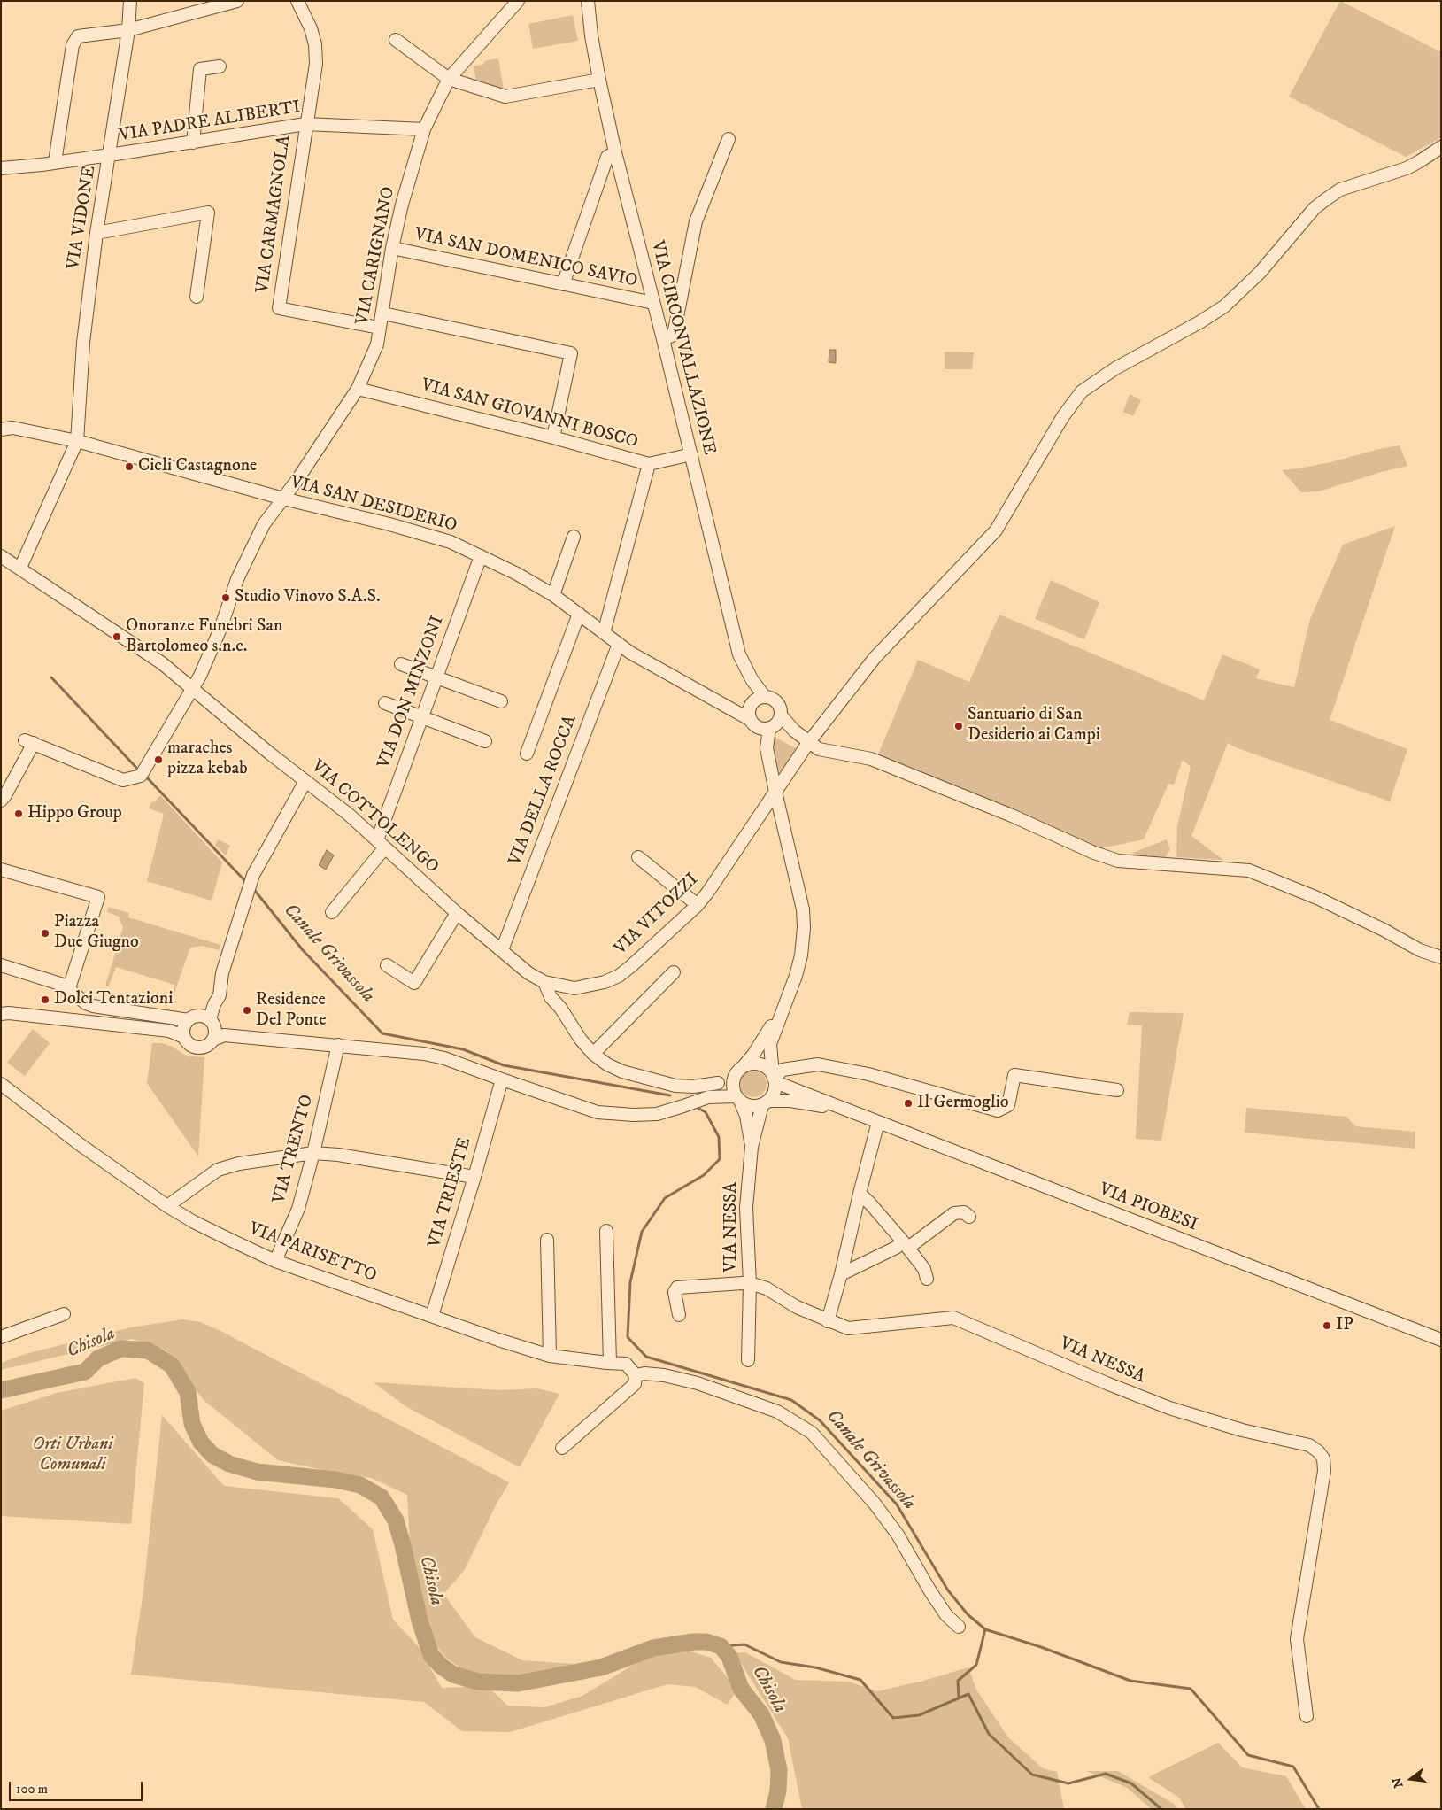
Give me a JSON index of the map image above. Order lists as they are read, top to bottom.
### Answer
{
  "streets": {
    "street": [
      "VIA PADRE ALIBERTI",
      "VIA CARMAGNOLA",
      "VIA VIDONE",
      "VIA CARIGNANO",
      "VIA SAN DOMENICO SAVIO",
      "VIA CIRCONVALLAZIONE",
      "VIA SAN GIOVANNI BOSCO",
      "VIA SAN DESIDERIO",
      "VIA DON MINZONI",
      "VIA DELLA ROCCA",
      "VIA COTTOLENGO",
      "VIA VITOZZI",
      "VIA TRENTO",
      "VIA TRIESTE",
      "VIA PIOBESI",
      "VIA NESSA",
      "VIA PARISETTO"
    ]
  },
  "crossings": [
    ["VIA PADRE ALIBERTI", "VIA CARMAGNOLA"],
    ["VIA PADRE ALIBERTI", "VIA VIDONE"],
    ["VIA PADRE ALIBERTI", "VIA CARIGNANO"],
    ["VIA CARMAGNOLA", "VIA CARIGNANO"],
    ["VIA VIDONE", "VIA SAN DESIDERIO"],
    ["VIA CARIGNANO", "VIA SAN DOMENICO SAVIO"],
    ["VIA CARIGNANO", "VIA SAN GIOVANNI BOSCO"],
    ["VIA CARIGNANO", "VIA SAN DESIDERIO"],
    ["VIA CARIGNANO", "VIA COTTOLENGO"],
    ["VIA SAN DOMENICO SAVIO", "VIA CIRCONVALLAZIONE"],
    ["VIA CIRCONVALLAZIONE", "VIA SAN GIOVANNI BOSCO"],
    ["VIA CIRCONVALLAZIONE", "VIA SAN DESIDERIO"],
    ["VIA SAN DESIDERIO", "VIA DON MINZONI"],
    ["VIA SAN DESIDERIO", "VIA DELLA ROCCA"],
    ["VIA DON MINZONI", "VIA COTTOLENGO"],
    ["VIA DELLA ROCCA", "VIA COTTOLENGO"],
    ["VIA COTTOLENGO", "VIA VITOZZI"],
    ["VIA TRENTO", "VIA PARISETTO"],
    ["VIA TRIESTE", "VIA PARISETTO"]
  ],
  "water": ["Canale Grivassola", "Chisola"],
  "parks": ["Orti Urbani Comunali"],
  "places": [
    "Cicli Castagnone",
    "Studio Vinovo S.A.S.",
    "Onoranze Funebri San Bartolomeo s.n.c.",
    "Santuario di San Desiderio ai Campi",
    "maraches pizza kebab",
    "Hippo Group",
    "Piazza Due Giugno",
    "Dolci Tentazioni",
    "Residence Del Ponte",
    "Il Germoglio",
    "IP"
  ],
  "scale_bar": "100 m",
  "north": "left"
}
